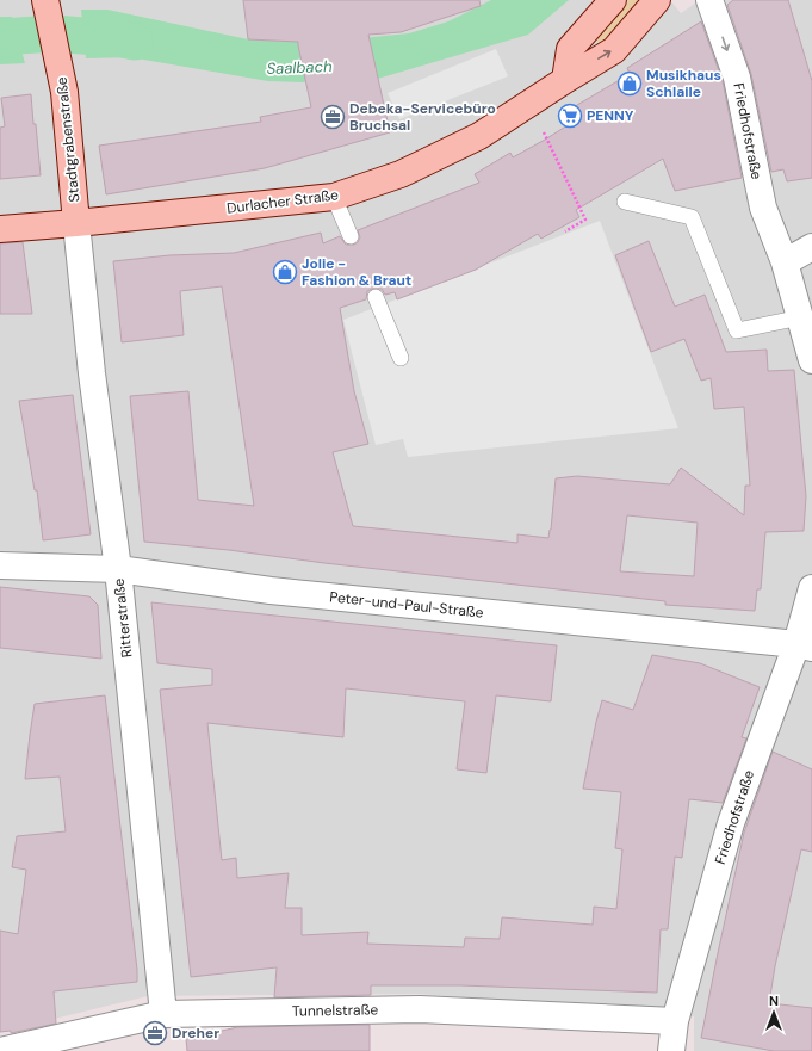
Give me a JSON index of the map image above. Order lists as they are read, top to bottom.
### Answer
{
  "streets": {
    "main road": ["Stadtgrabenstraße", "Durlacher Straße"],
    "street": [
      "Friedhofstraße",
      "Peter-und-Paul-Straße",
      "Ritterstraße",
      "Tunnelstraße"
    ]
  },
  "crossings": [
    ["Friedhofstraße", "Peter-und-Paul-Straße"],
    ["Friedhofstraße", "Tunnelstraße"],
    ["Stadtgrabenstraße", "Durlacher Straße"],
    ["Stadtgrabenstraße", "Ritterstraße"],
    ["Durlacher Straße", "Ritterstraße"],
    ["Peter-und-Paul-Straße", "Ritterstraße"],
    ["Ritterstraße", "Tunnelstraße"]
  ],
  "water": ["Saalbach"],
  "places": {
    "shop": ["Musikhaus Schlaile", "Jolie - Fashion & Braut"],
    "supermarket": ["PENNY"],
    "office": ["Debeka-Servicebüro Bruchsal", "Dreher"]
  },
  "north": "top"
}
